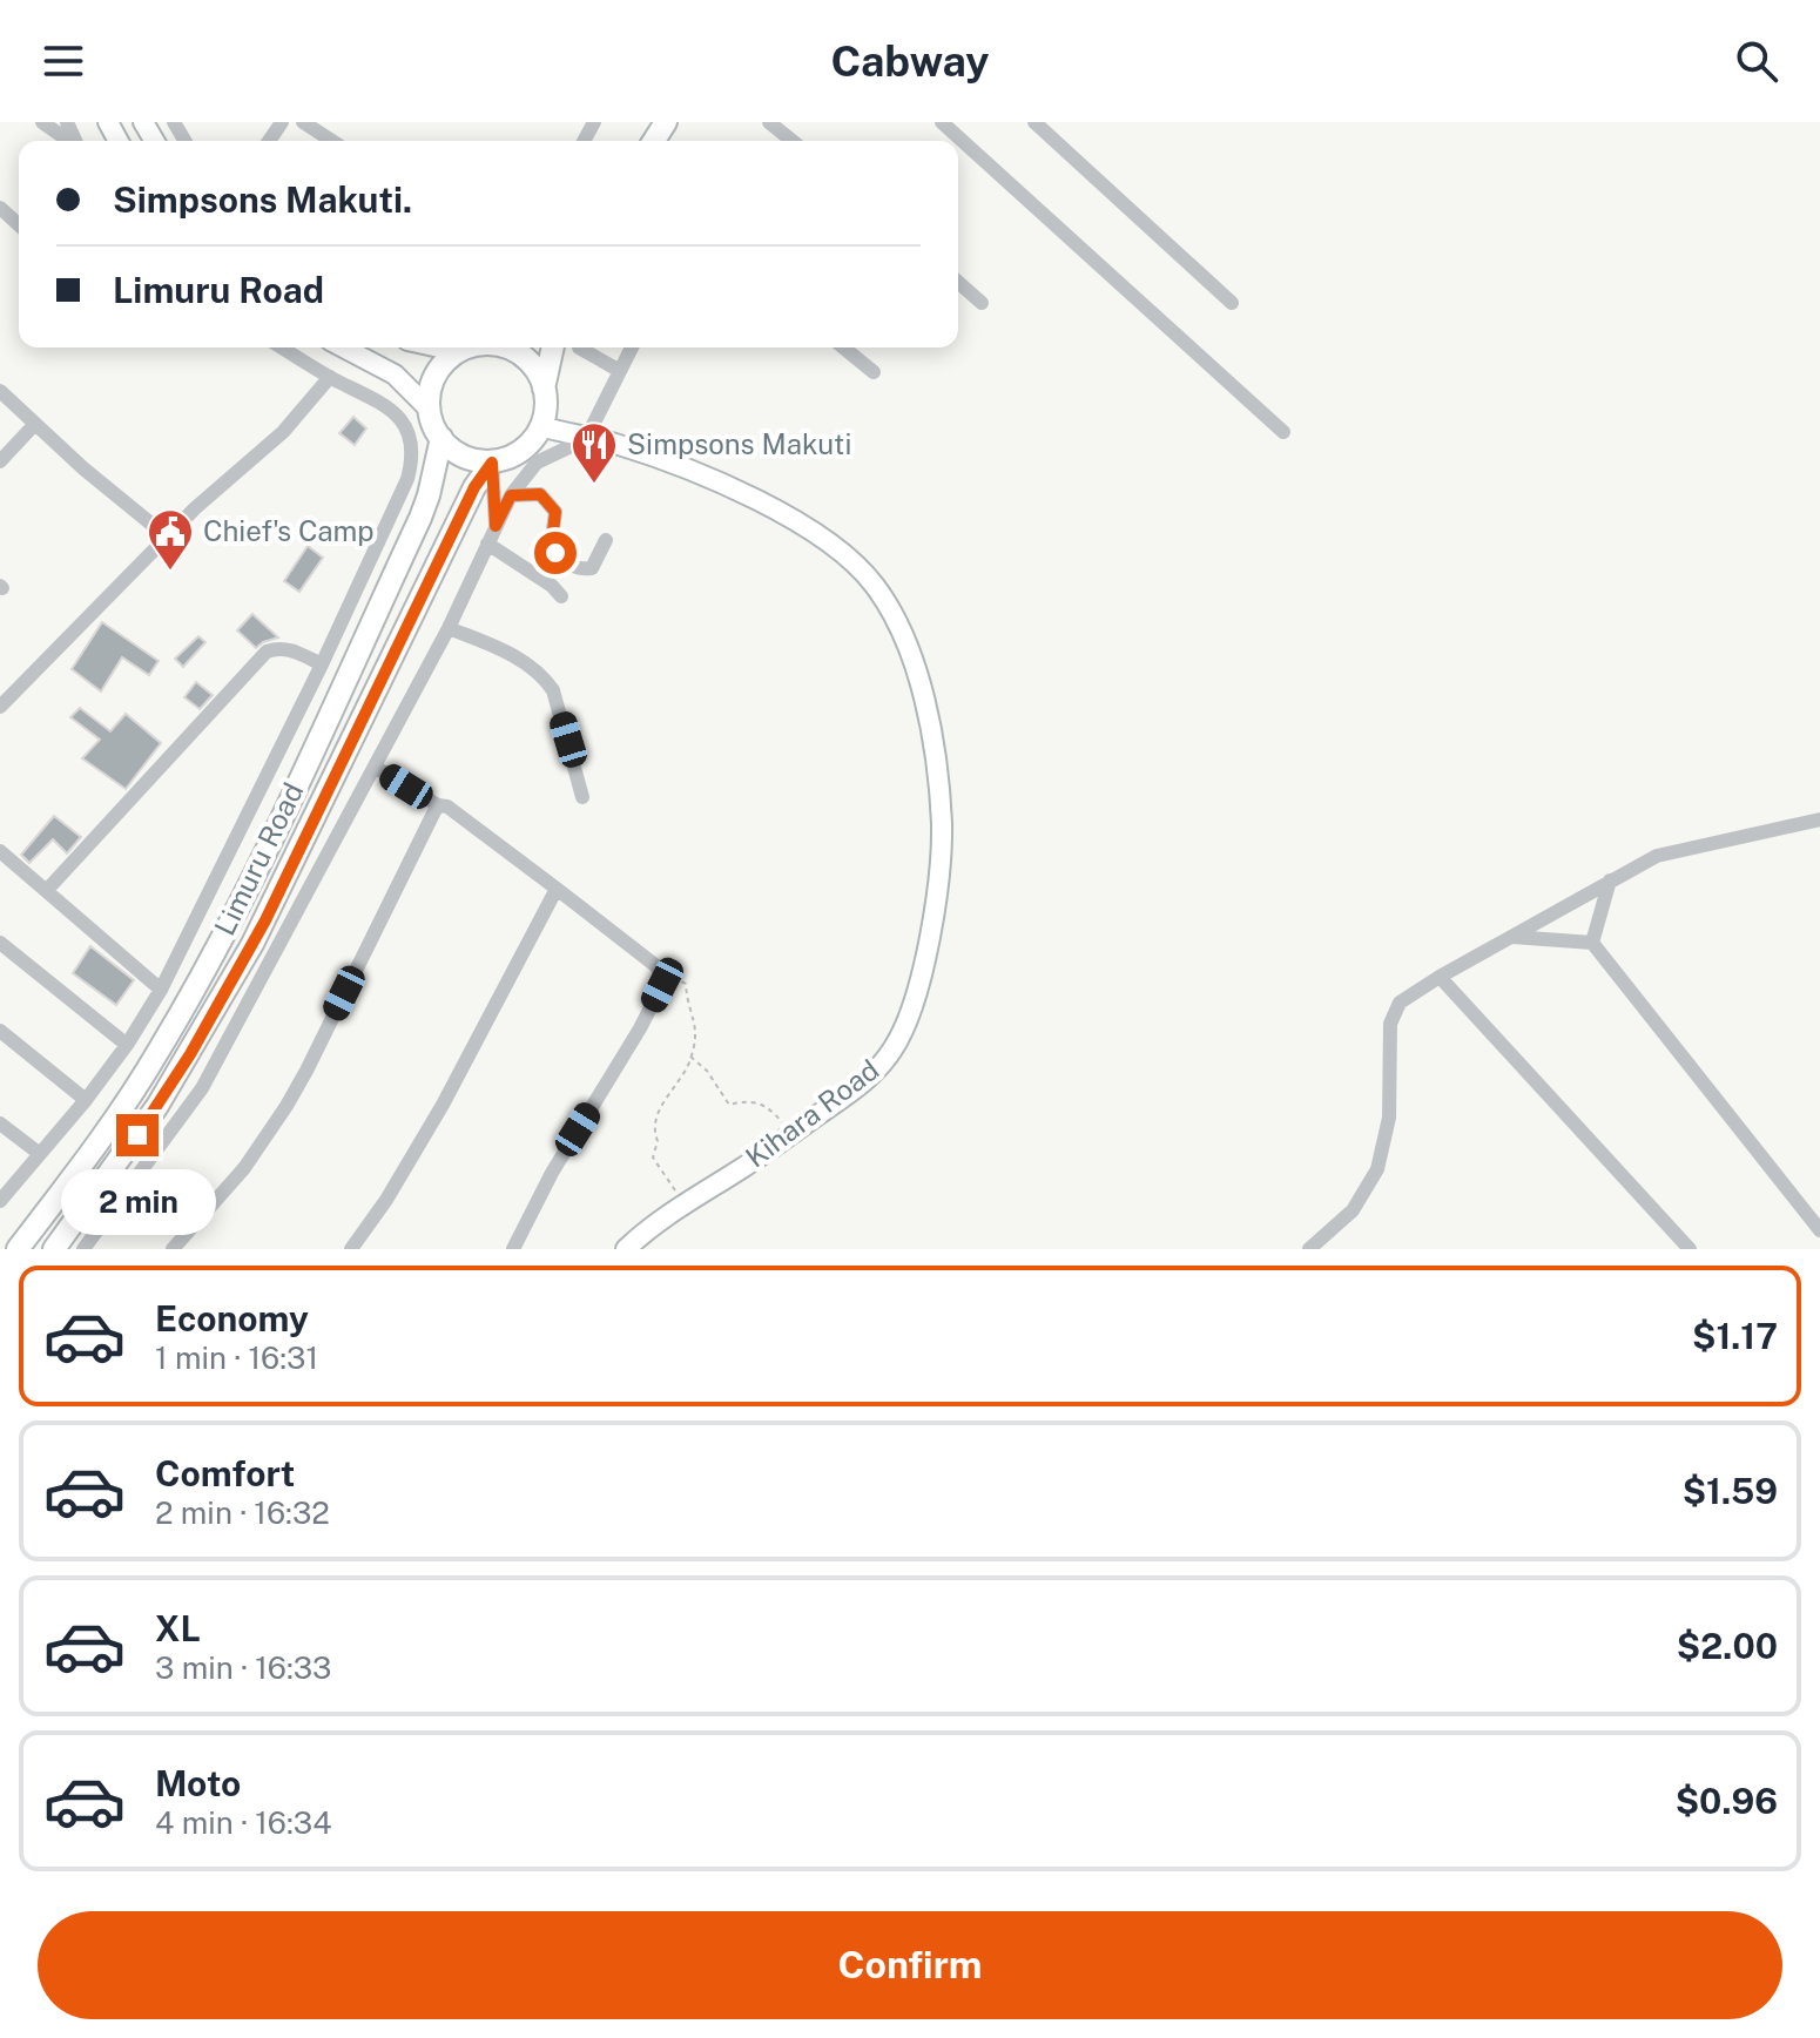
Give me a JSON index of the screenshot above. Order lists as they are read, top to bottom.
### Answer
{
  "streets": {
    "highway": ["Limuru Road"],
    "main road": ["Kihara Road"]
  },
  "places": {
    "restaurant": ["Simpsons Makuti"],
    "public building": ["Chief's Camp"]
  },
  "page": {
    "header": "Cabway",
    "banner": ["Simpsons Makuti.", "Limuru Road"],
    "bubble": "2 min",
    "list": [
      {
        "name": "Economy",
        "note": "1 min · 16:31",
        "value": "$1.17"
      },
      {
        "name": "Comfort",
        "note": "2 min · 16:32",
        "value": "$1.59"
      },
      {
        "name": "XL",
        "note": "3 min · 16:33",
        "value": "$2.00"
      },
      {
        "name": "Moto",
        "note": "4 min · 16:34",
        "value": "$0.96"
      }
    ],
    "buttons": "Confirm"
  }
}
